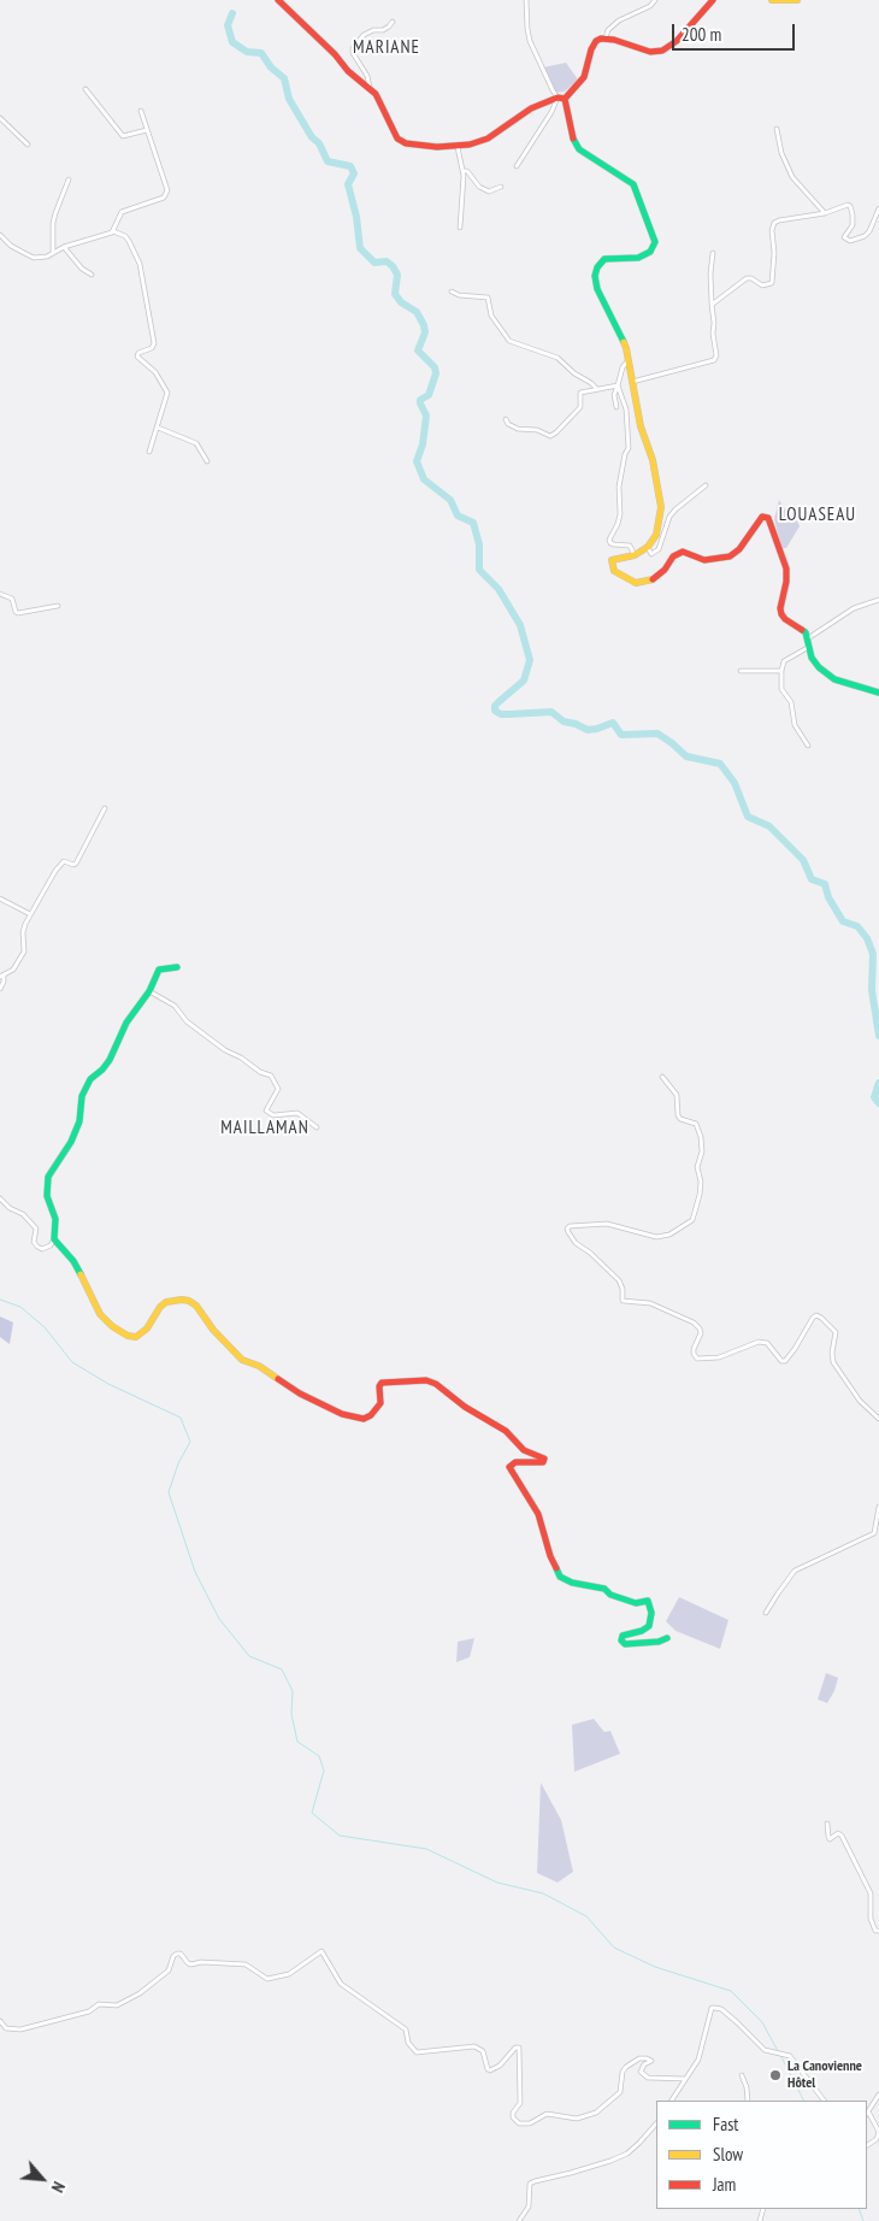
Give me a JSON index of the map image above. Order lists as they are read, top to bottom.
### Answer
{
  "districts": ["MARIANE", "LOUASEAU", "MAILLAMAN"],
  "places": ["La Canovienne Hôtel"],
  "legend": ["Fast", "Slow", "Jam"],
  "scale_bar": "200 m",
  "north": "bottom right"
}
